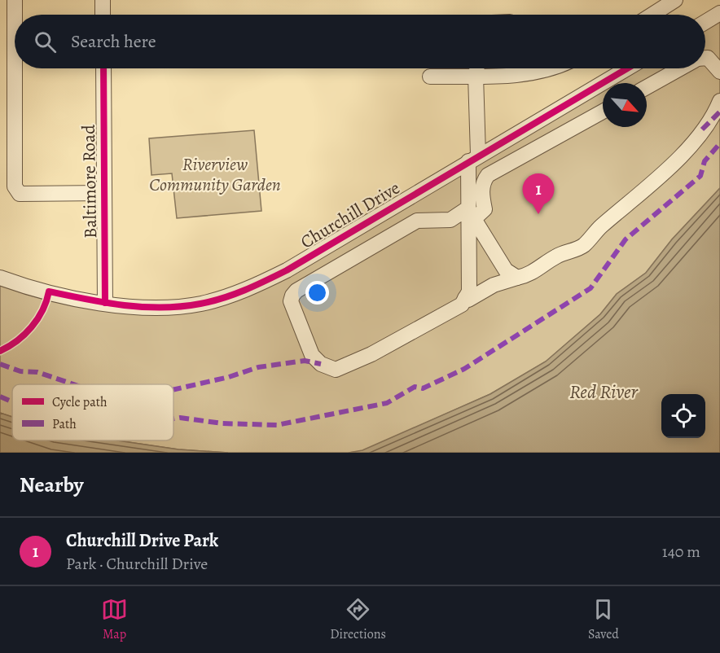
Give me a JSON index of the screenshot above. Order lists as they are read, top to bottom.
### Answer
{
  "streets": {
    "street": ["Baltimore Road", "Churchill Drive"]
  },
  "crossings": [
    ["Baltimore Road", "Churchill Drive"]
  ],
  "water": ["Red River"],
  "parks": ["Riverview Community Garden"],
  "legend": ["Cycle path", "Path"],
  "north": "bottom right",
  "page": {
    "search": "Search here",
    "pins": "1",
    "heading": "Nearby",
    "list": [
      {
        "mark": "1",
        "name": "Churchill Drive Park",
        "note": "Park · Churchill Drive",
        "value": "140 m"
      }
    ],
    "nav": ["Map", "Directions", "Saved"]
  }
}
